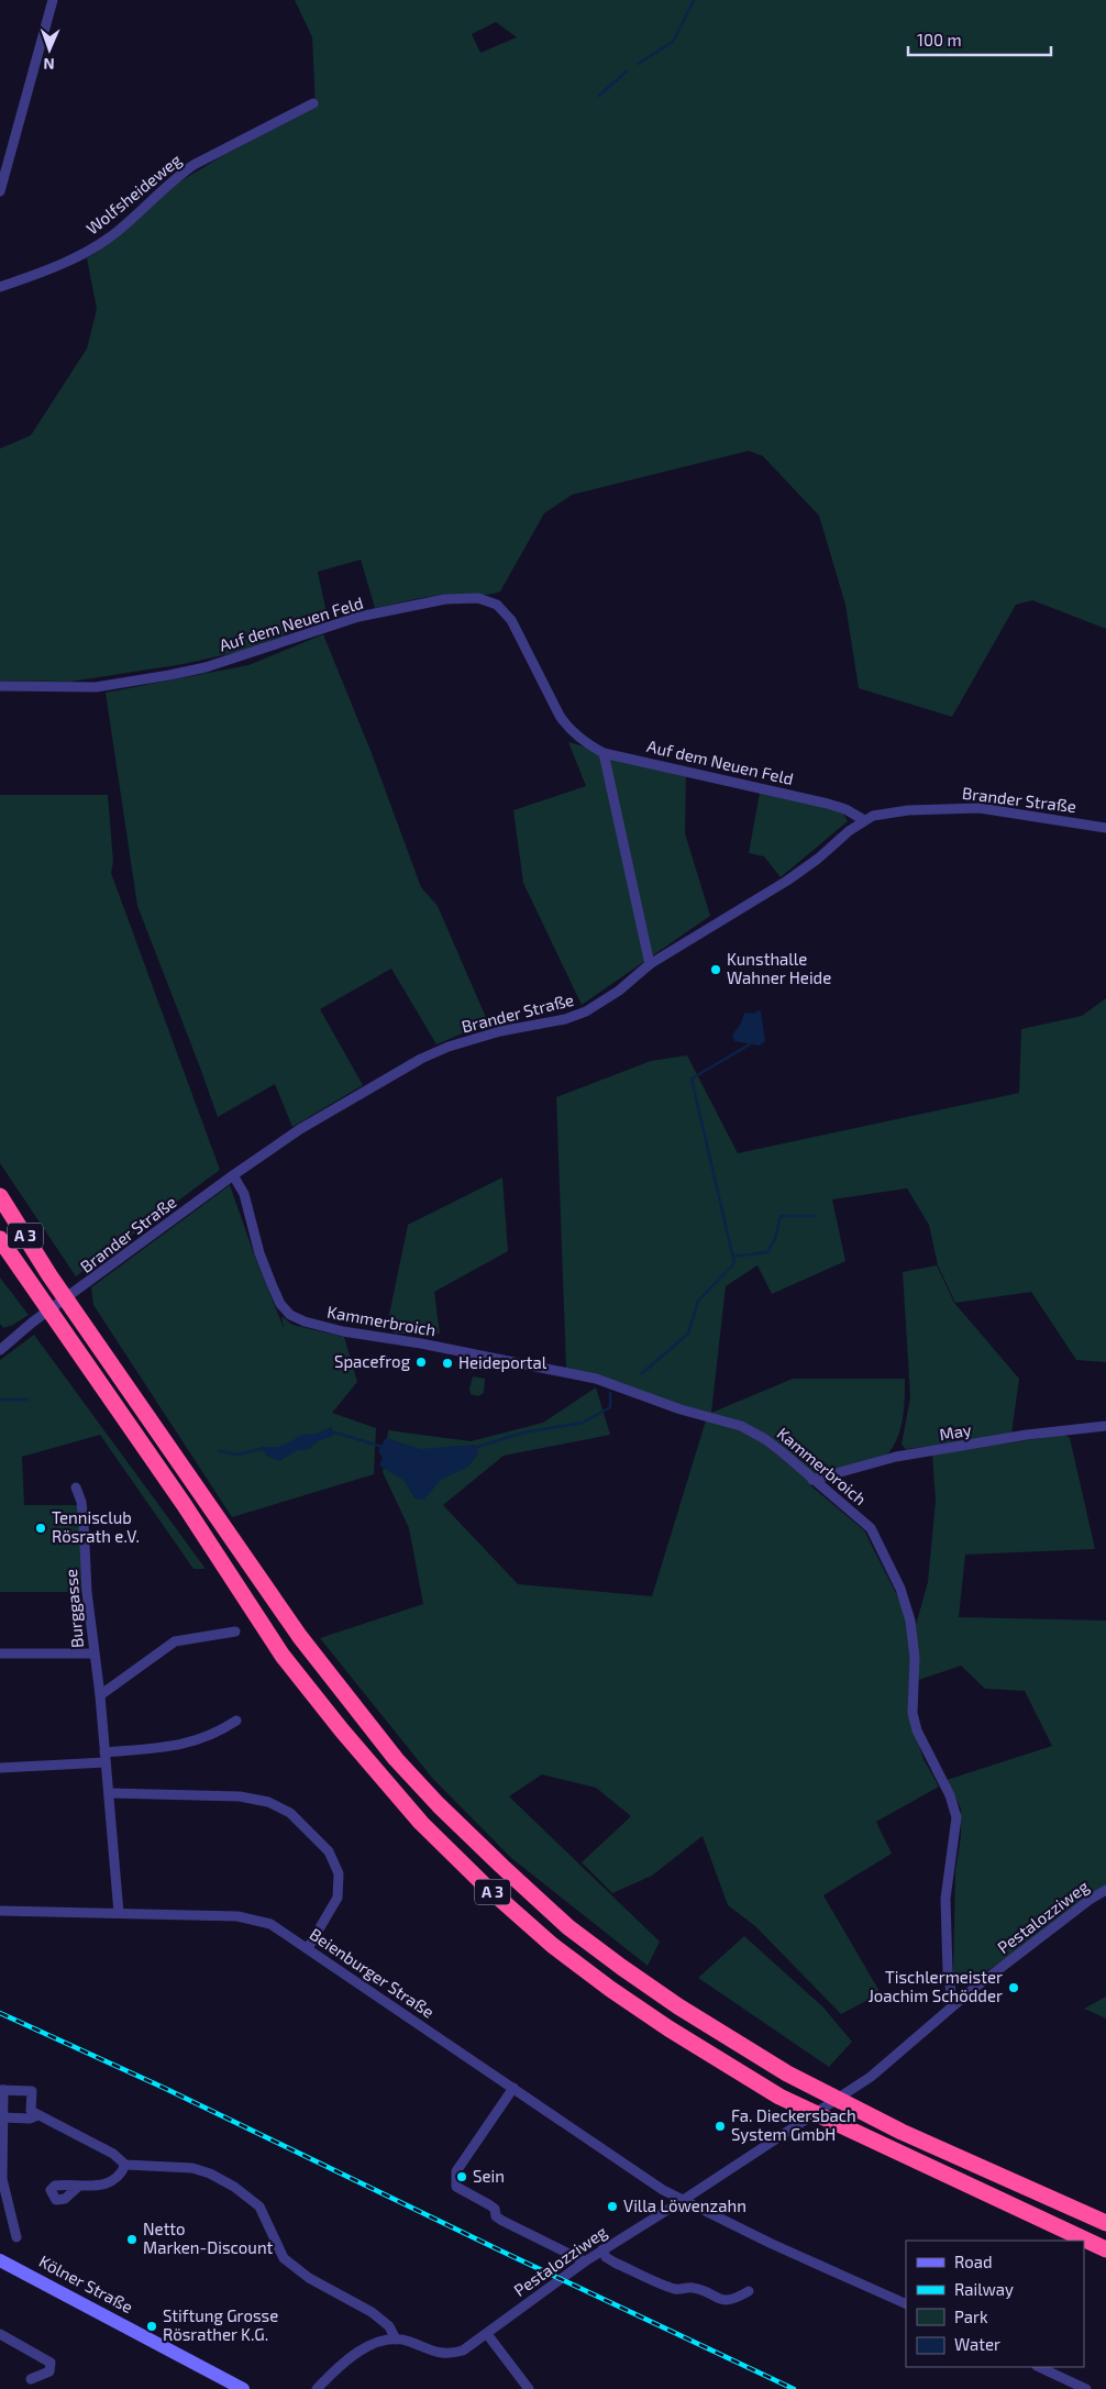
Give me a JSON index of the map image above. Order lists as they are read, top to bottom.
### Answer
{
  "streets": {
    "highway": ["A 3"],
    "main road": ["Kölner Straße"],
    "street": [
      "Wolfsheideweg",
      "Auf dem Neuen Feld",
      "Brander Straße",
      "Kammerbroich",
      "May",
      "Burggasse",
      "Pestalozziweg",
      "Beienburger Straße"
    ]
  },
  "crossings": [
    ["Auf dem Neuen Feld", "Brander Straße"],
    ["Brander Straße", "Kammerbroich"],
    ["Kammerbroich", "May"],
    ["Kammerbroich", "Pestalozziweg"],
    ["Burggasse", "Beienburger Straße"],
    ["Pestalozziweg", "Beienburger Straße"]
  ],
  "places": [
    "Kunsthalle Wahner Heide",
    "Spacefrog",
    "Heideportal",
    "Tennisclub Rösrath e.V.",
    "Tischlermeister Joachim Schödder",
    "Fa. Dieckersbach System GmbH",
    "Sein",
    "Villa Löwenzahn",
    "Netto Marken-Discount",
    "Stiftung Grosse Rösrather K.G."
  ],
  "legend": [
    "Road",
    "Railway",
    "Park",
    "Water"
  ],
  "scale_bar": "100 m",
  "north": "bottom"
}
